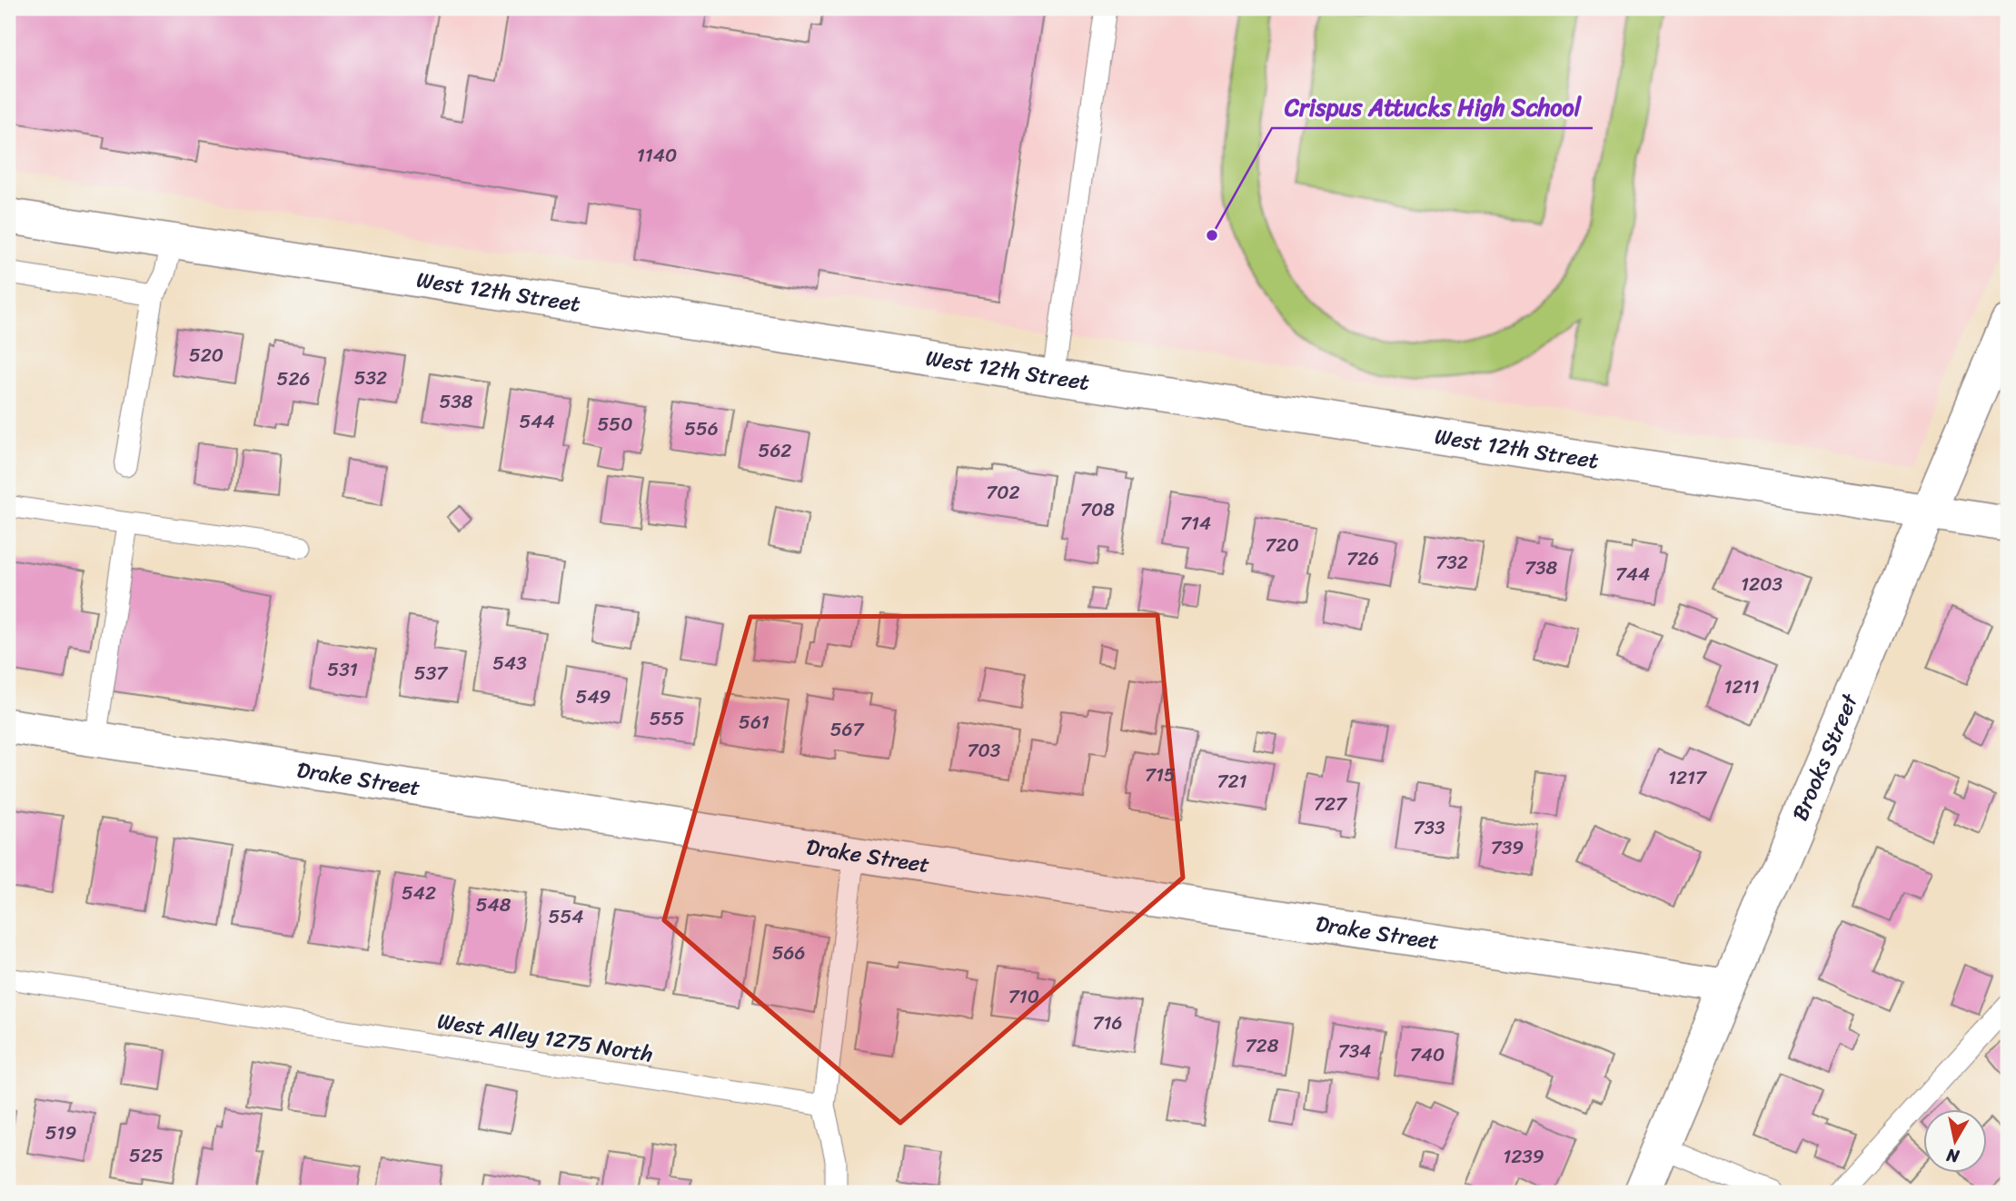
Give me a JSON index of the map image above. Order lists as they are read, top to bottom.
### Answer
{
  "streets": {
    "street": ["West 12th Street", "Brooks Street", "Drake Street"],
    "lane": ["West Alley 1275 North"]
  },
  "crossings": [
    ["West 12th Street", "Brooks Street"],
    ["Brooks Street", "Drake Street"]
  ],
  "places": ["Crispus Attucks High School"],
  "house_numbers": [
    "1140",
    "520",
    "532",
    "526",
    "538",
    "544",
    "550",
    "556",
    "562",
    "702",
    "708",
    "714",
    "720",
    "726",
    "732",
    "738",
    "744",
    "1203",
    "543",
    "531",
    "537",
    "1211",
    "549",
    "555",
    "561",
    "567",
    "703",
    "715",
    "1217",
    "721",
    "727",
    "733",
    "739",
    "542",
    "548",
    "554",
    "566",
    "710",
    "716",
    "728",
    "734",
    "740",
    "519",
    "525",
    "1239"
  ],
  "north": "bottom"
}
